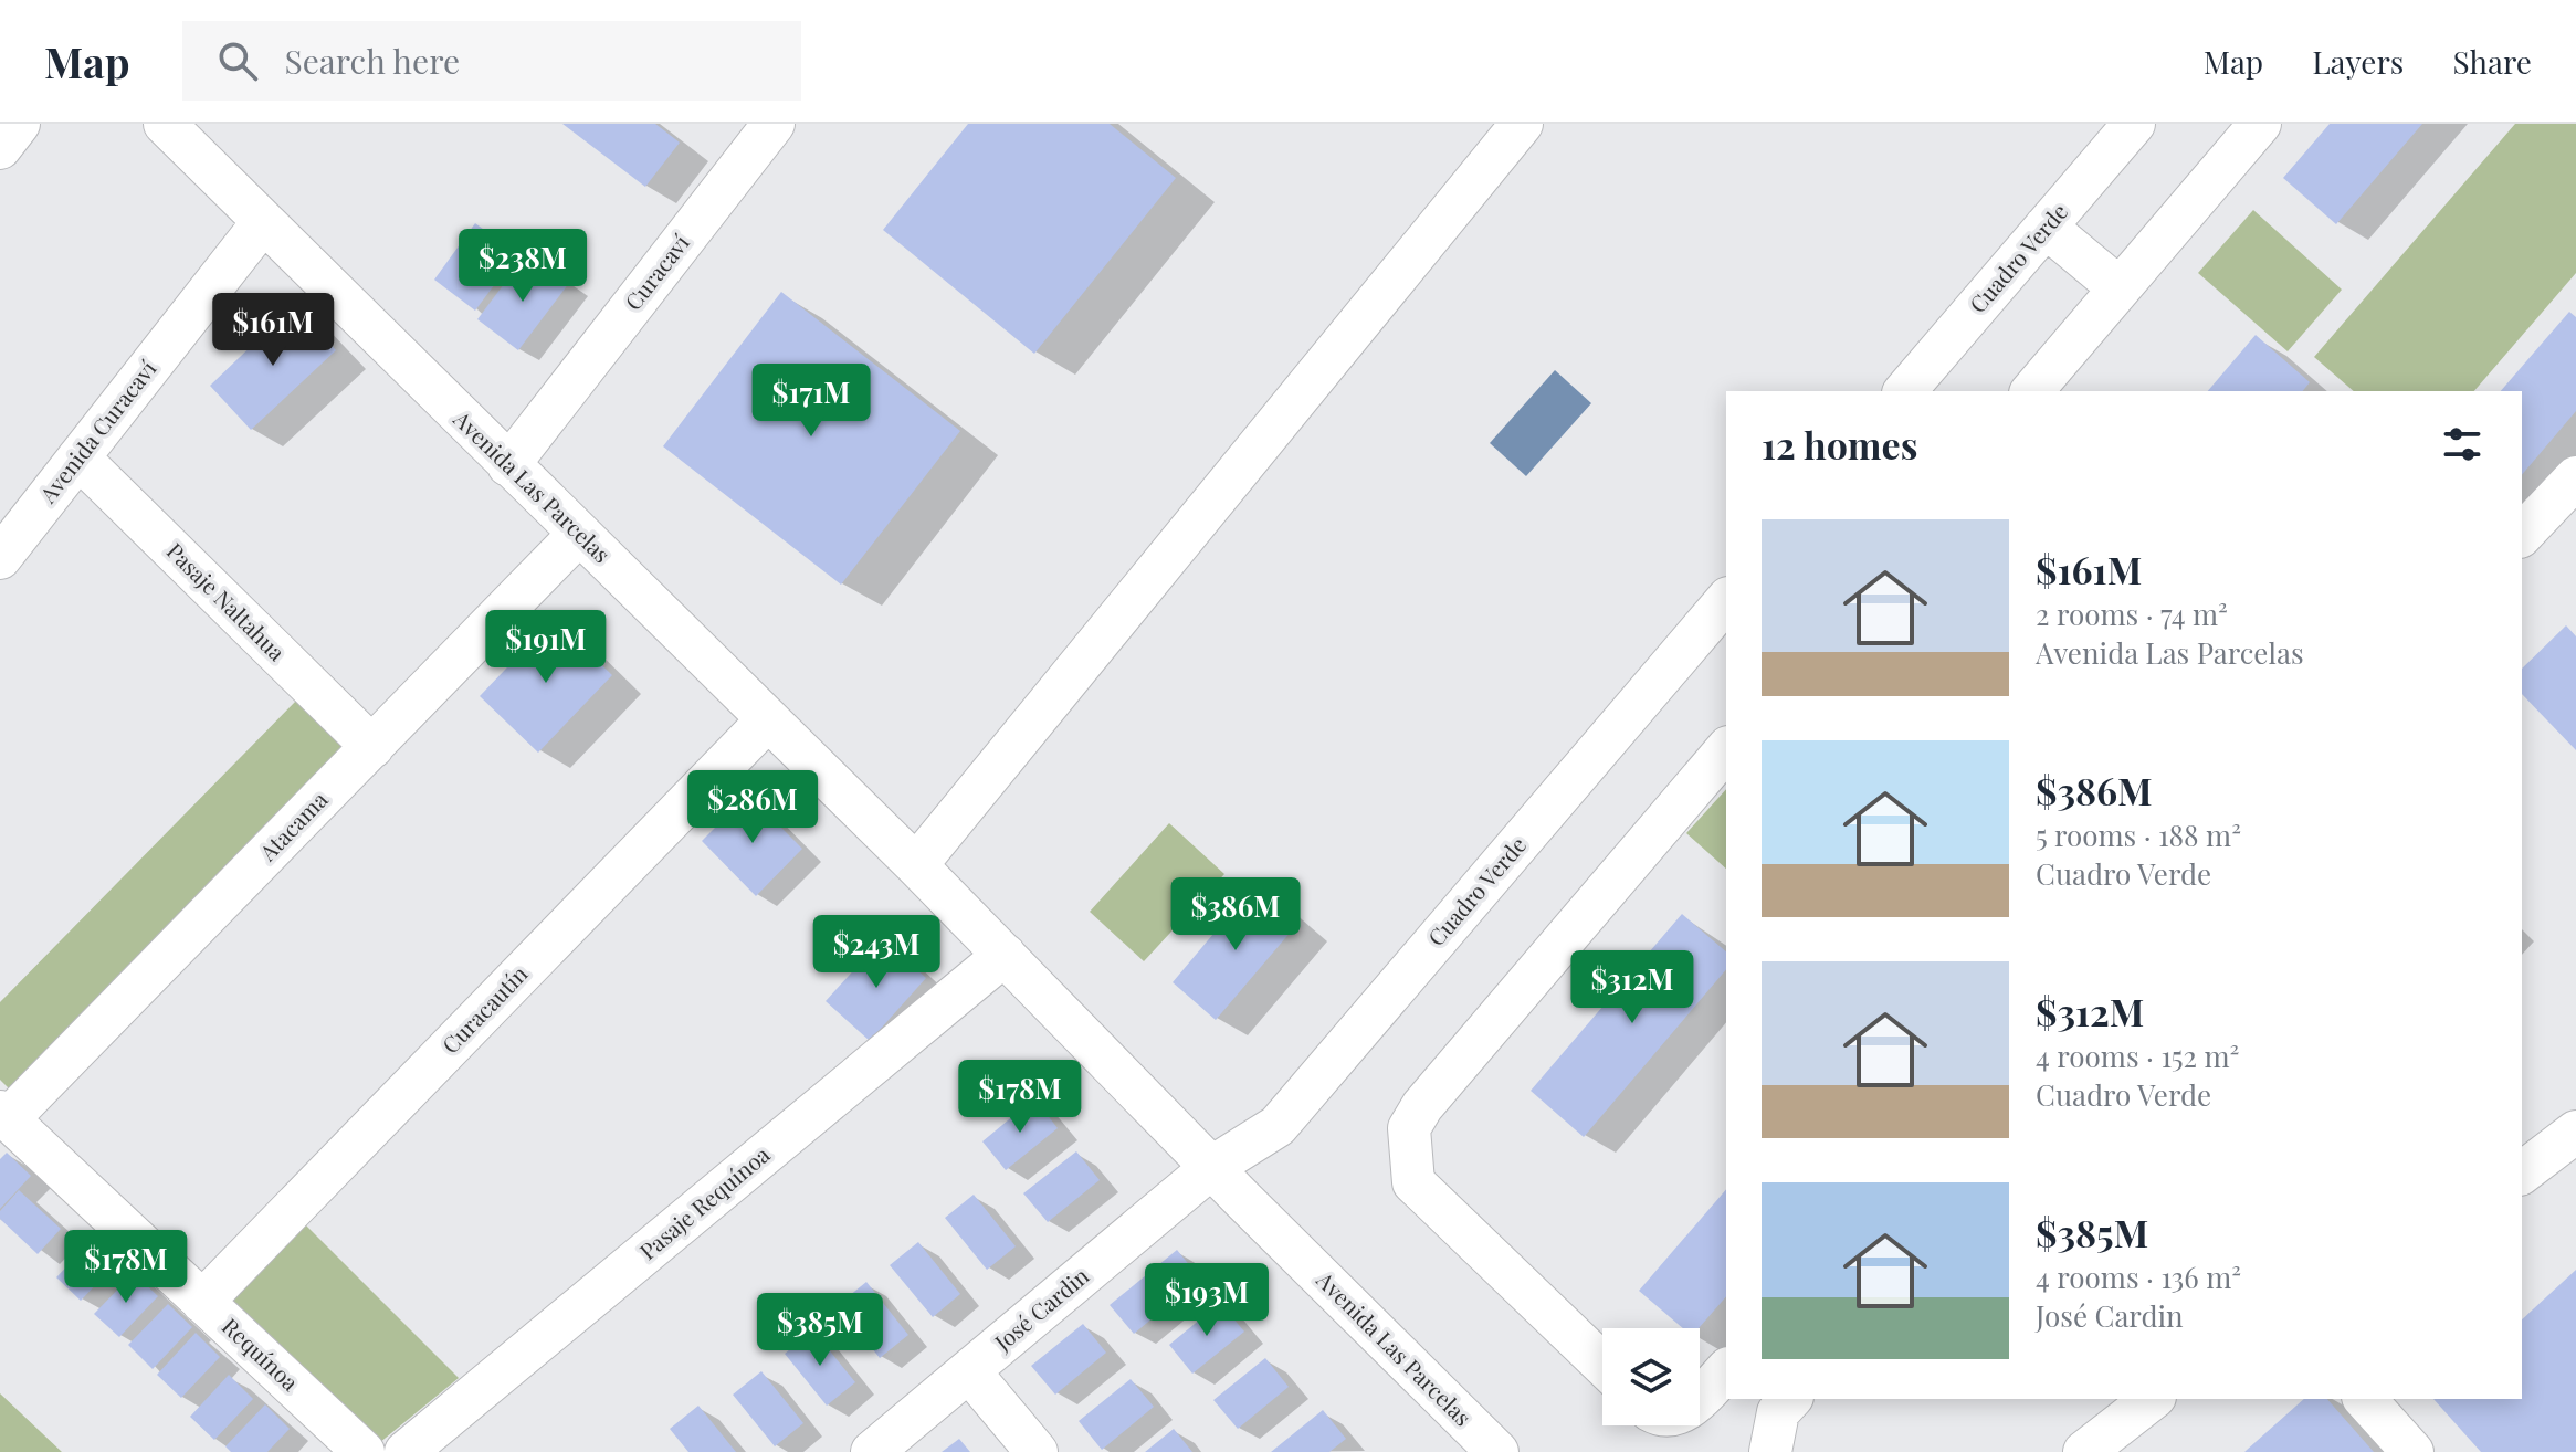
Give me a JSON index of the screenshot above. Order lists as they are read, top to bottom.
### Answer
{
  "streets": {
    "street": [
      "Cuadro Verde",
      "Curacaví",
      "Avenida Curacaví",
      "Avenida Las Parcelas",
      "Pasaje Naltahua",
      "Atacama",
      "Curacautín",
      "Pasaje Requínoa",
      "José Cardin",
      "Requínoa"
    ]
  },
  "crossings": [
    ["Cuadro Verde", "Avenida Las Parcelas"],
    ["Cuadro Verde", "José Cardin"],
    ["Curacaví", "Avenida Las Parcelas"],
    ["Avenida Curacaví", "Avenida Las Parcelas"],
    ["Avenida Curacaví", "Pasaje Naltahua"],
    ["Avenida Las Parcelas", "Atacama"],
    ["Avenida Las Parcelas", "Curacautín"],
    ["Avenida Las Parcelas", "Pasaje Requínoa"],
    ["Avenida Las Parcelas", "José Cardin"],
    ["Pasaje Naltahua", "Atacama"],
    ["Atacama", "Requínoa"],
    ["Curacautín", "Requínoa"]
  ],
  "page": {
    "header": "Map",
    "search": "Search here",
    "nav": ["Map", "Layers", "Share"],
    "price": [
      "$238M",
      "$161M",
      "$171M",
      "$191M",
      "$286M",
      "$386M",
      "$243M",
      "$312M",
      "$178M",
      "$178M",
      "$193M",
      "$385M"
    ],
    "heading": "12 homes",
    "list": [
      {
        "name": "$161M",
        "note": "2 rooms · 74 m² · Avenida Las Parcelas"
      },
      {
        "name": "$386M",
        "note": "5 rooms · 188 m² · Cuadro Verde"
      },
      {
        "name": "$312M",
        "note": "4 rooms · 152 m² · Cuadro Verde"
      },
      {
        "name": "$385M",
        "note": "4 rooms · 136 m² · José Cardin"
      }
    ]
  }
}
